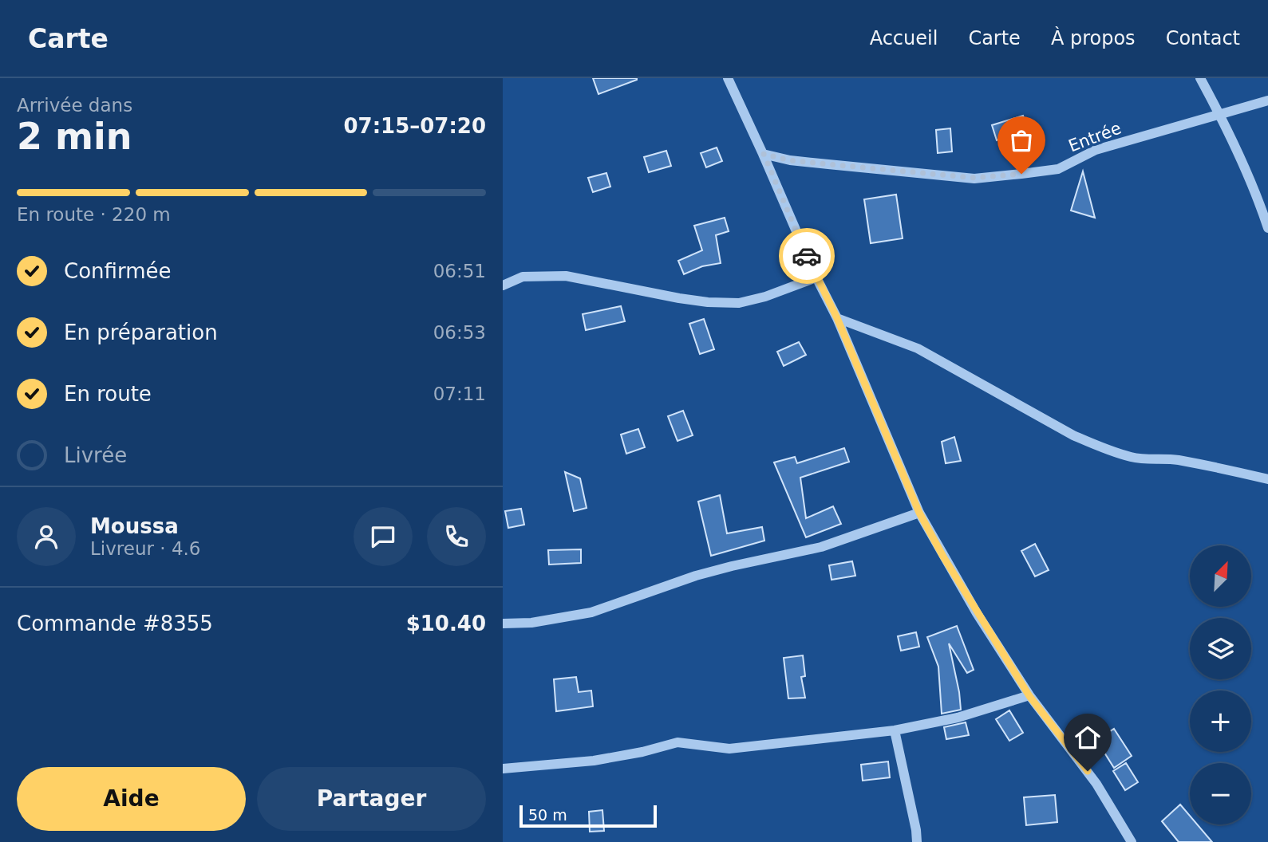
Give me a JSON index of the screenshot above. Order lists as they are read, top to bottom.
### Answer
{
  "streets": {
    "street": ["Entrée"]
  },
  "scale_bar": "50 m",
  "north": "top right",
  "page": {
    "header": "Carte",
    "nav": [
      "Accueil",
      "Carte",
      "À propos",
      "Contact"
    ],
    "heading": ["2 min", "Arrivée dans", "07:15–07:20"],
    "panel": [
      "Moussa",
      "Livreur · 4.6",
      "Commande #8355",
      "$10.40"
    ],
    "bar": "En route · 220 m",
    "list": [
      ["Confirmée", "06:51"],
      ["En préparation", "06:53"],
      ["En route", "07:11"],
      "Livrée"
    ],
    "map_buttons": ["+", "−"],
    "buttons": ["Aide", "Partager"],
    "scale": "50 m"
  }
}
